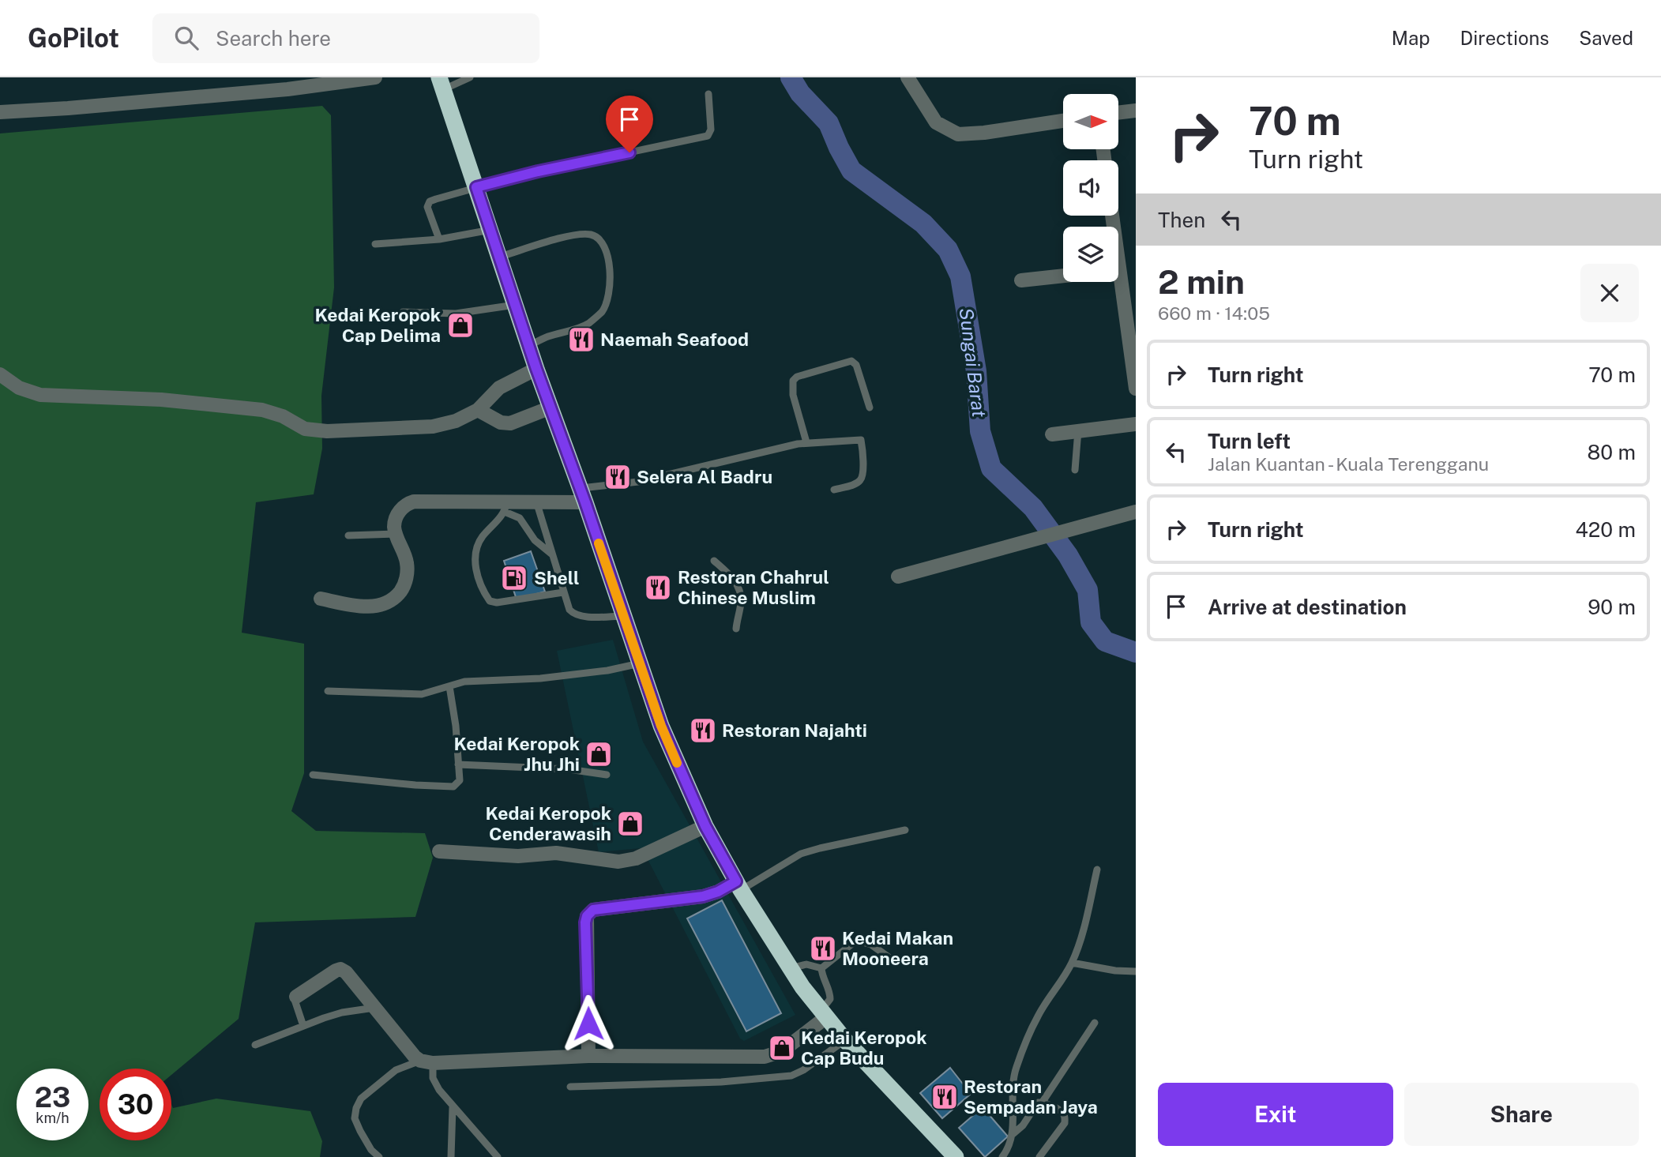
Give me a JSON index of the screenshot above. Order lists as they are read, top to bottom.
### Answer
{
  "water": ["Sungai Barat"],
  "places": {
    "shop": [
      "Kedai Keropok Cap Delima",
      "Kedai Keropok Jhu Jhi",
      "Kedai Keropok Cenderawasih",
      "Kedai Keropok Cap Budu"
    ],
    "restaurant": [
      "Naemah Seafood",
      "Selera Al Badru",
      "Restoran Chahrul Chinese Muslim",
      "Restoran Najahti",
      "Kedai Makan Mooneera",
      "Restoran Sempadan Jaya"
    ],
    "fuel station": ["Shell"]
  },
  "north": "right",
  "page": {
    "header": "GoPilot",
    "search": "Search here",
    "nav": ["Map", "Directions", "Saved"],
    "turn": ["70 m", "Turn right"],
    "then": "Then",
    "heading": ["2 min", "660 m · 14:05"],
    "list": [
      {
        "name": "Turn right",
        "value": "70 m"
      },
      {
        "name": "Turn left",
        "note": "Jalan Kuantan - Kuala Terengganu",
        "value": "80 m"
      },
      {
        "name": "Turn right",
        "value": "420 m"
      },
      {
        "name": "Arrive at destination",
        "value": "90 m"
      }
    ],
    "speed": "23 km/h",
    "limit": "30",
    "buttons": ["Exit", "Share"]
  }
}
